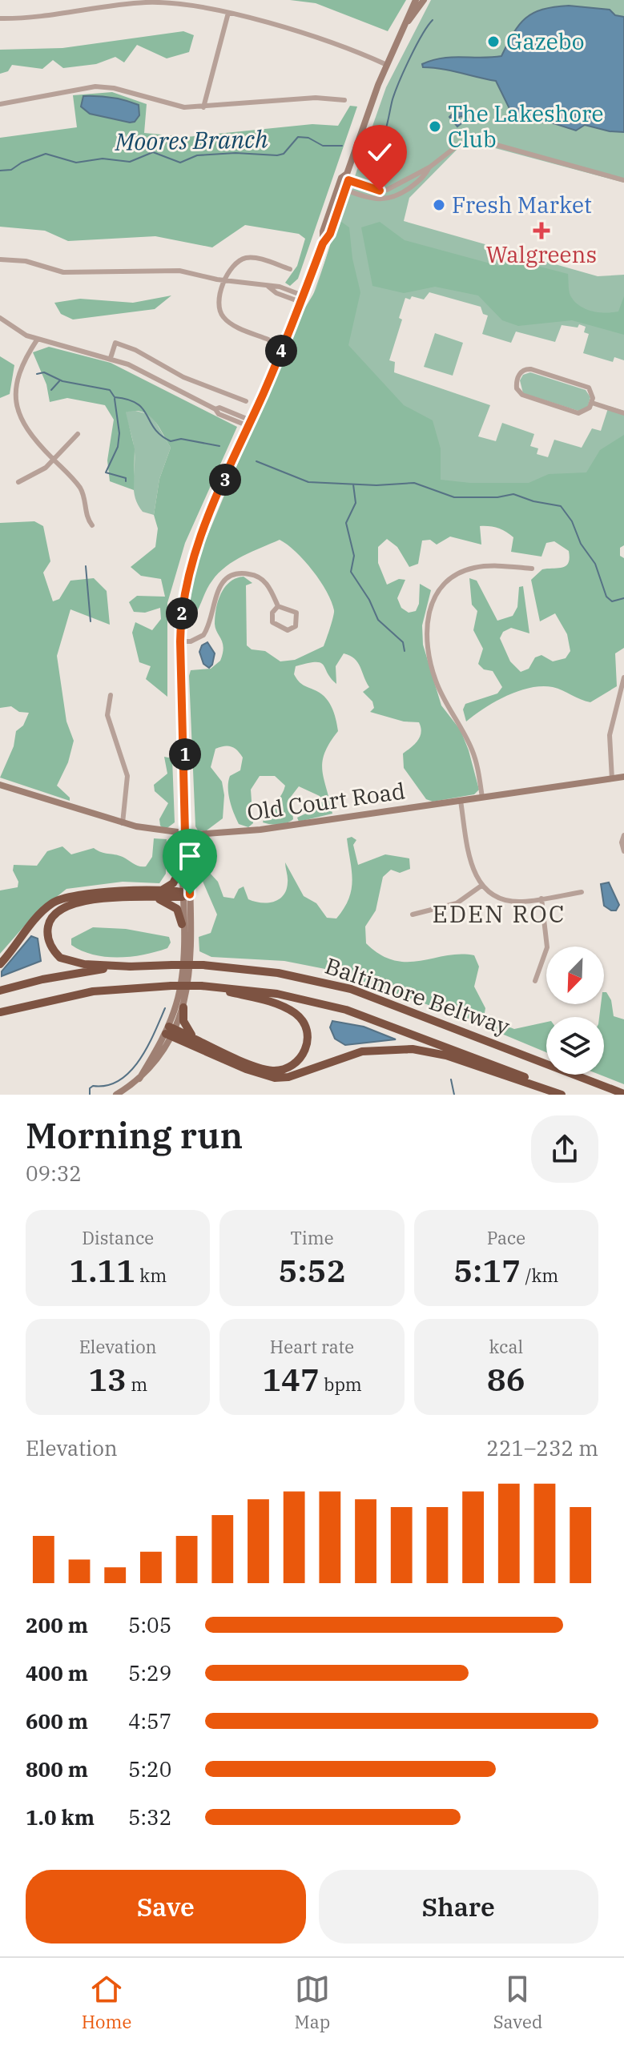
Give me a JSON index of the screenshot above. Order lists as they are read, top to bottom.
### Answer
{
  "streets": {
    "highway": ["Baltimore Beltway"],
    "main road": ["Old Court Road"]
  },
  "districts": ["EDEN ROC"],
  "water": ["Moores Branch"],
  "places": {
    "other": ["Gazebo", "The Lakeshore Club", "Fresh Market"],
    "health": ["Walgreens"]
  },
  "north": "bottom left",
  "page": {
    "pins": [
      "4",
      "3",
      "2",
      "1"
    ],
    "heading": ["Morning run", "09:32"],
    "stats": [
      ["Distance", "1.11 km"],
      ["Time", "5:52"],
      ["Pace", "5:17 /km"],
      ["Elevation", "13 m"],
      ["Heart rate", "147 bpm"],
      ["kcal", "86"]
    ],
    "chart": ["Elevation", "221–232 m"],
    "list": [
      {
        "name": "200 m",
        "note": "5:05"
      },
      {
        "name": "400 m",
        "note": "5:29"
      },
      {
        "name": "600 m",
        "note": "4:57"
      },
      {
        "name": "800 m",
        "note": "5:20"
      },
      {
        "name": "1.0 km",
        "note": "5:32"
      }
    ],
    "buttons": ["Save", "Share"],
    "tabs": ["Home", "Map", "Saved"]
  }
}
